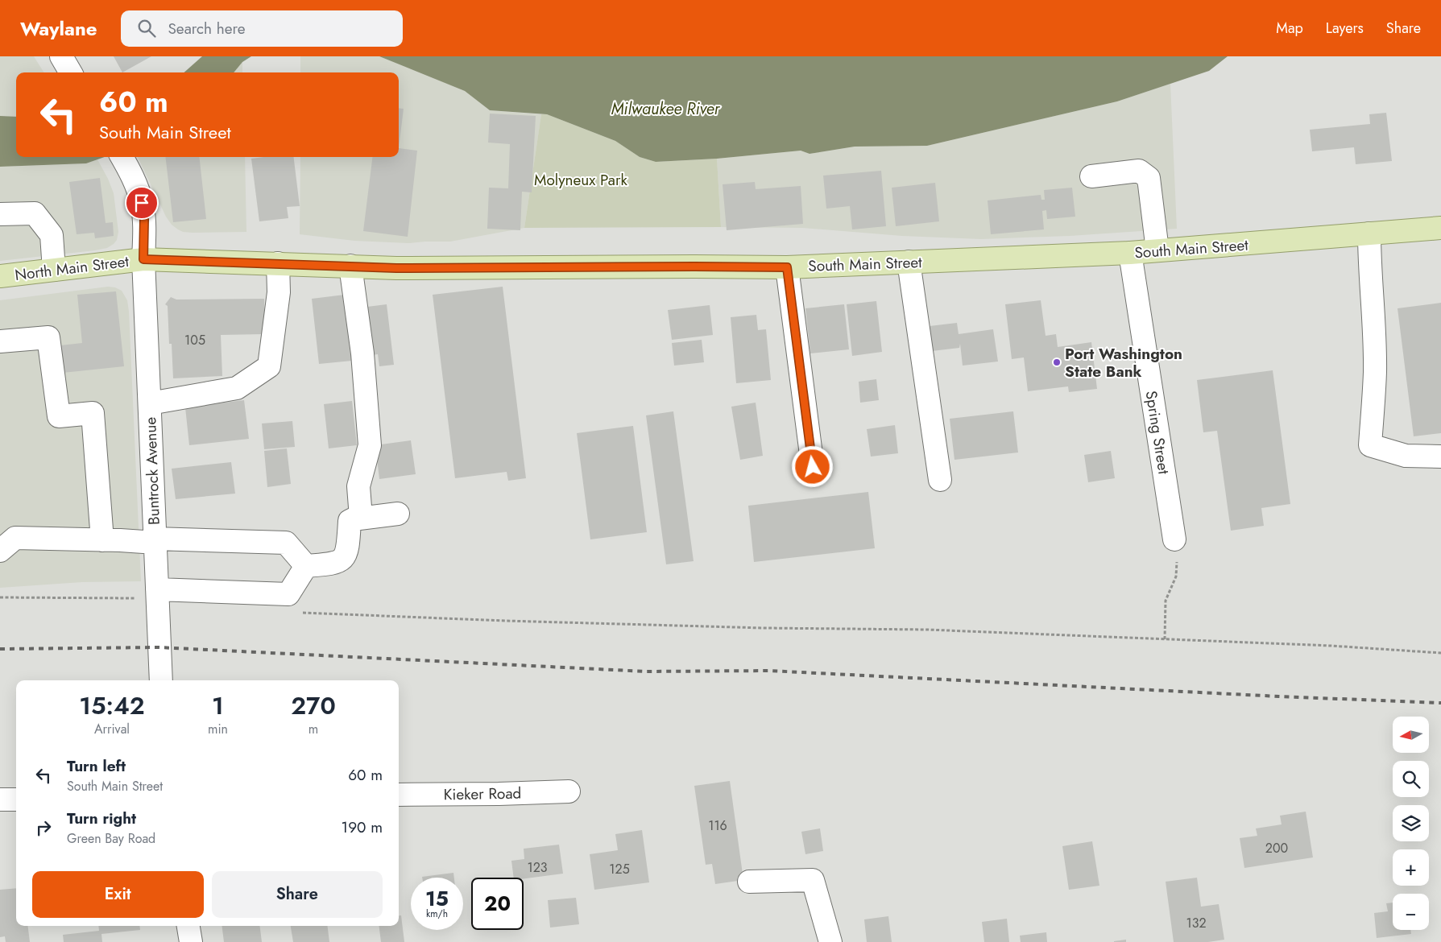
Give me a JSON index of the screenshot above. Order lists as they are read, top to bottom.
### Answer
{
  "streets": {
    "main road": ["South Main Street", "North Main Street"],
    "street": ["Spring Street", "Buntrock Avenue", "Kieker Road"]
  },
  "crossings": [
    ["South Main Street", "North Main Street"],
    ["South Main Street", "Spring Street"],
    ["South Main Street", "Buntrock Avenue"],
    ["North Main Street", "Buntrock Avenue"]
  ],
  "water": ["Milwaukee River"],
  "parks": ["Molyneux Park"],
  "places": ["Port Washington State Bank"],
  "house_numbers": [
    "105",
    "116",
    "200",
    "123",
    "125",
    "132"
  ],
  "north": "left",
  "page": {
    "header": "Waylane",
    "search": "Search here",
    "nav": ["Map", "Layers", "Share"],
    "turn": ["60 m", "South Main Street"],
    "eta": [
      "15:42",
      "Arrival",
      "1",
      "min",
      "270",
      "m"
    ],
    "map_buttons": ["+", "−"],
    "list": [
      {
        "name": "Turn left",
        "note": "South Main Street",
        "value": "60 m"
      },
      {
        "name": "Turn right",
        "note": "Green Bay Road",
        "value": "190 m"
      }
    ],
    "buttons": ["Exit", "Share"],
    "speed": "15 km/h",
    "limit": "20"
  }
}
